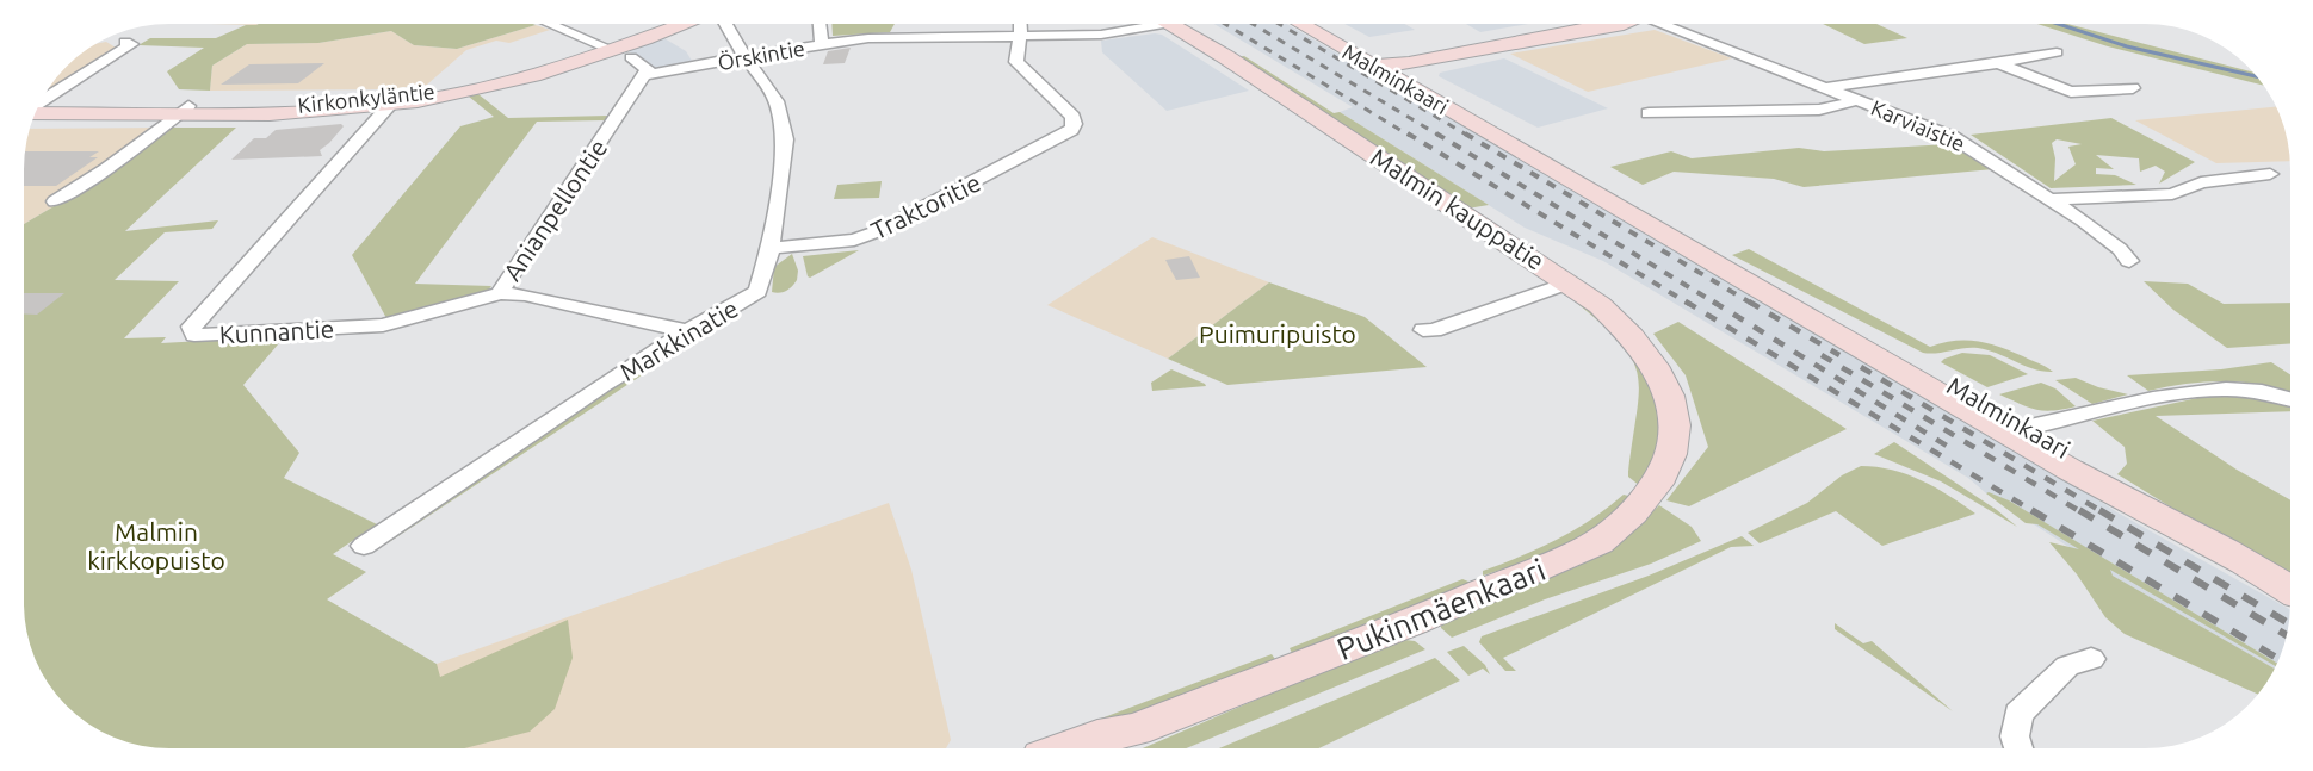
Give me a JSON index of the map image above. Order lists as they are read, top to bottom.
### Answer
{
  "streets": {
    "main road": [
      "Malminkaari",
      "Kirkonkyläntie",
      "Malmin kauppatie",
      "Pukinmäenkaari"
    ],
    "street": [
      "Örskintie",
      "Karviaistie",
      "Traktoritie",
      "Anianpellontie",
      "Kunnantie",
      "Markkinatie"
    ]
  },
  "crossings": [
    ["Örskintie", "Traktoritie"],
    ["Örskintie", "Anianpellontie"],
    ["Örskintie", "Markkinatie"],
    ["Kirkonkyläntie", "Kunnantie"],
    ["Traktoritie", "Markkinatie"],
    ["Malmin kauppatie", "Pukinmäenkaari"],
    ["Anianpellontie", "Kunnantie"],
    ["Anianpellontie", "Markkinatie"]
  ],
  "parks": ["Puimuripuisto", "Malmin kirkkopuisto"]
}
